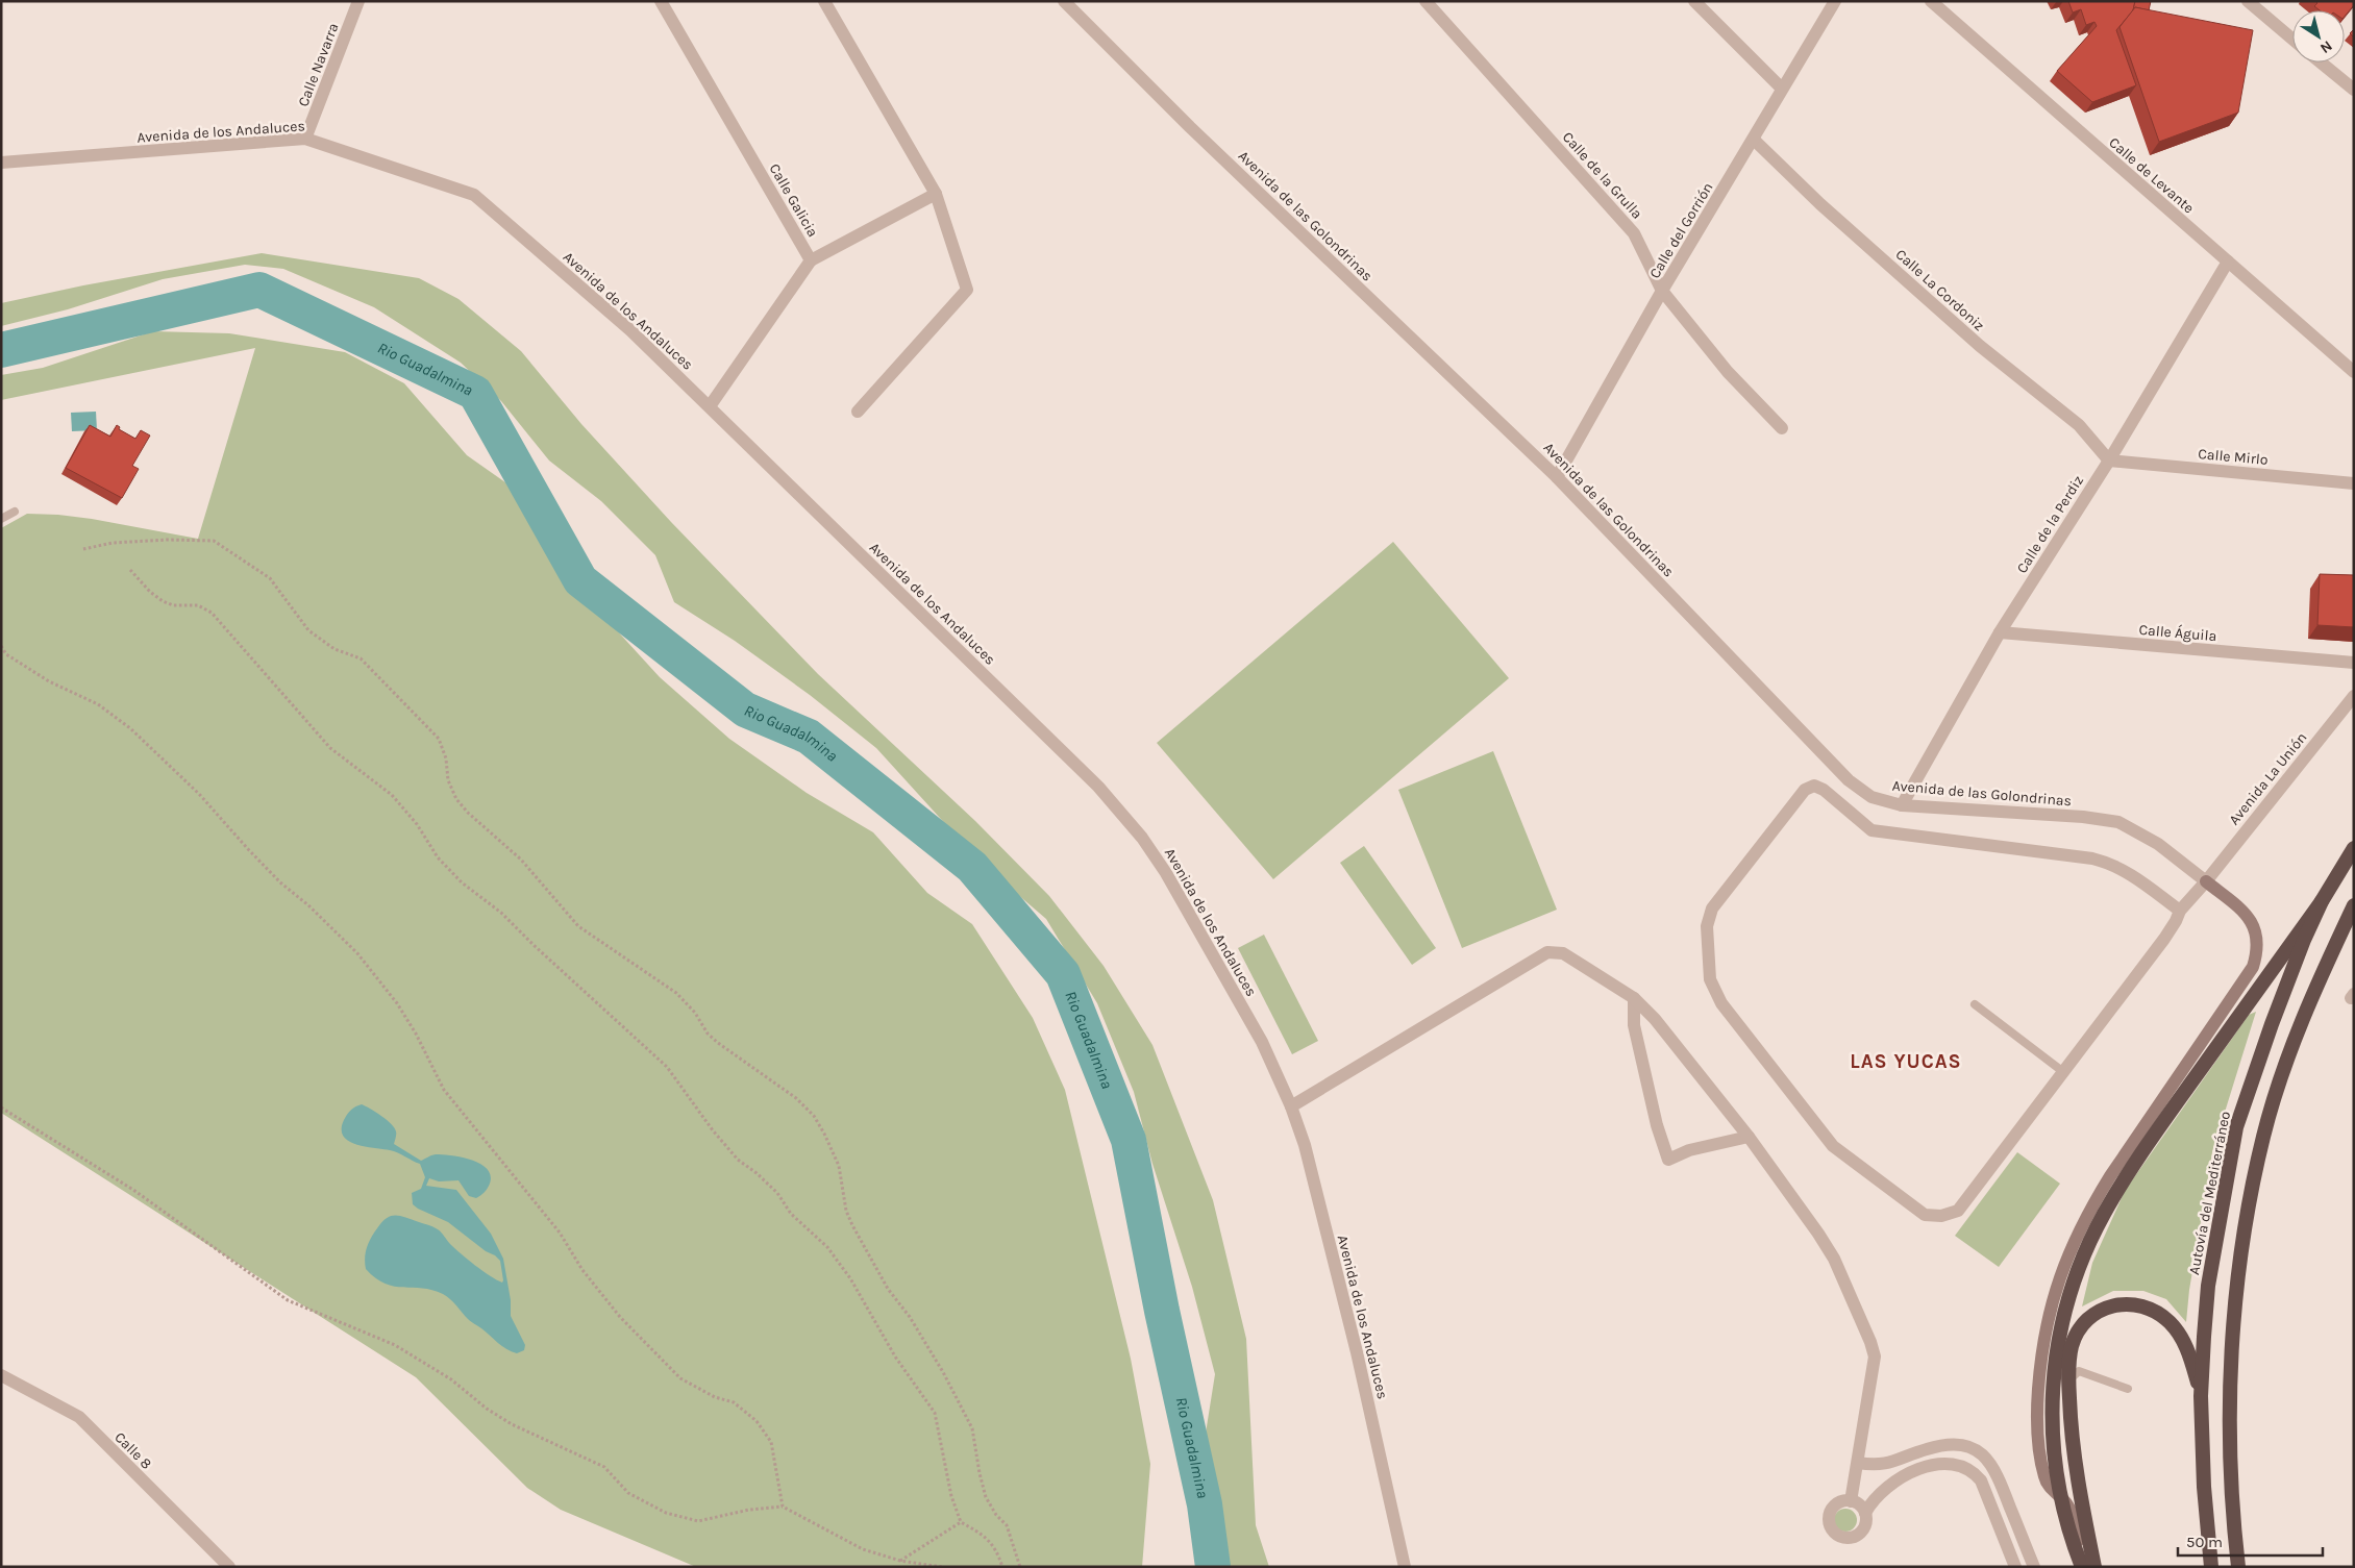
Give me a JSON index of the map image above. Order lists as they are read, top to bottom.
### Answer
{
  "streets": {
    "highway": ["Autovía del Mediterráneo"],
    "street": [
      "Calle Navarra",
      "Avenida de los Andaluces",
      "Calle de la Grulla",
      "Calle de Levante",
      "Calle Galicia",
      "Avenida de las Golondrinas",
      "Calle del Gorrión",
      "Calle La Cordoniz",
      "Calle Mirlo",
      "Calle de la Perdiz",
      "Calle Águila",
      "Avenida La Unión",
      "Calle 8"
    ]
  },
  "crossings": [
    ["Calle Navarra", "Avenida de los Andaluces"],
    ["Avenida de los Andaluces", "Calle Galicia"],
    ["Calle de la Grulla", "Calle del Gorrión"],
    ["Calle de Levante", "Calle de la Perdiz"],
    ["Avenida de las Golondrinas", "Calle del Gorrión"],
    ["Avenida de las Golondrinas", "Calle de la Perdiz"],
    ["Avenida de las Golondrinas", "Avenida La Unión"],
    ["Calle del Gorrión", "Calle La Cordoniz"],
    ["Calle La Cordoniz", "Calle Mirlo"],
    ["Calle La Cordoniz", "Calle de la Perdiz"],
    ["Calle Mirlo", "Calle de la Perdiz"],
    ["Calle de la Perdiz", "Calle Águila"]
  ],
  "districts": ["LAS YUCAS"],
  "water": ["Rio Guadalmina"],
  "scale_bar": "50 m",
  "north": "bottom right"
}
